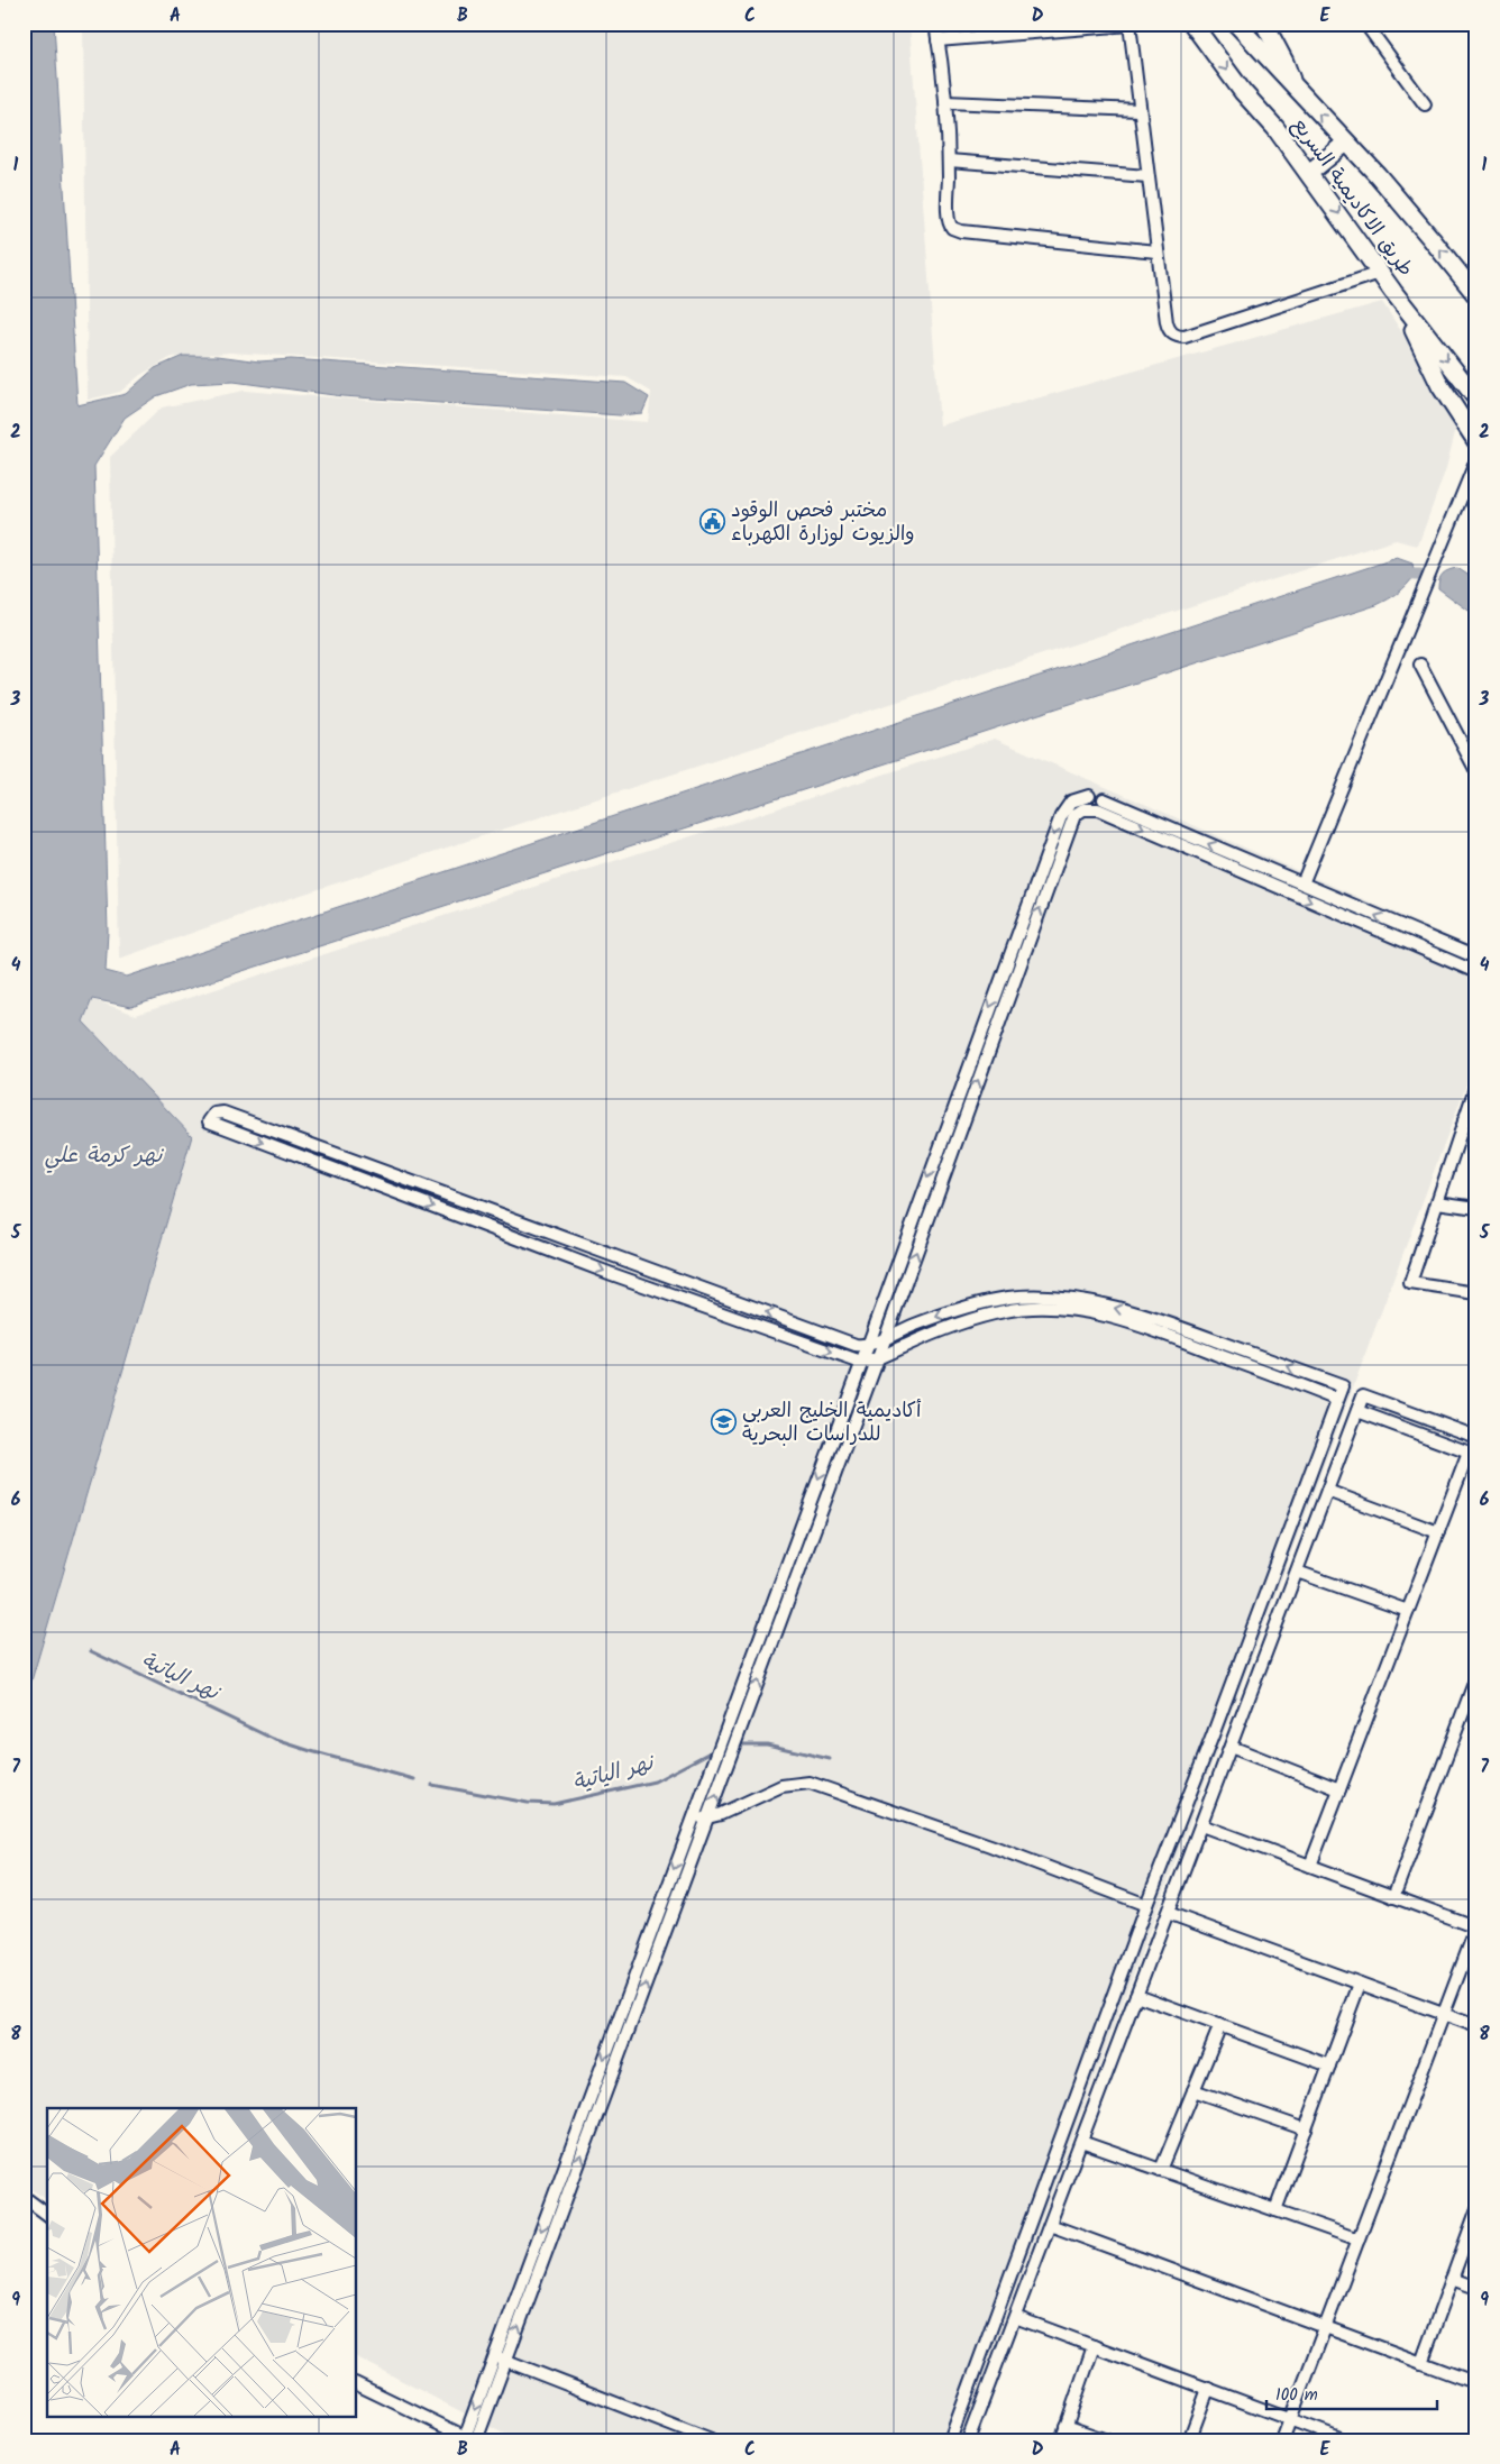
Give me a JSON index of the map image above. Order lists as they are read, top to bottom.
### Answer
{
  "streets": {
    "highway": ["طريق الاكاديمية السريع"]
  },
  "water": ["نهر كرمة علي", "نهر الياتية"],
  "places": {
    "public building": ["مختبر فحص الوقود والزيوت لوزارة الكهرباء"],
    "school or university": ["أكاديمية الخليج العربي للدراسات البحرية"]
  },
  "scale_bar": "100 m",
  "grid": {
    "columns": [
      "A",
      "B",
      "C",
      "D",
      "E"
    ],
    "rows": [
      "1",
      "2",
      "3",
      "4",
      "5",
      "6",
      "7",
      "8",
      "9"
    ]
  }
}
